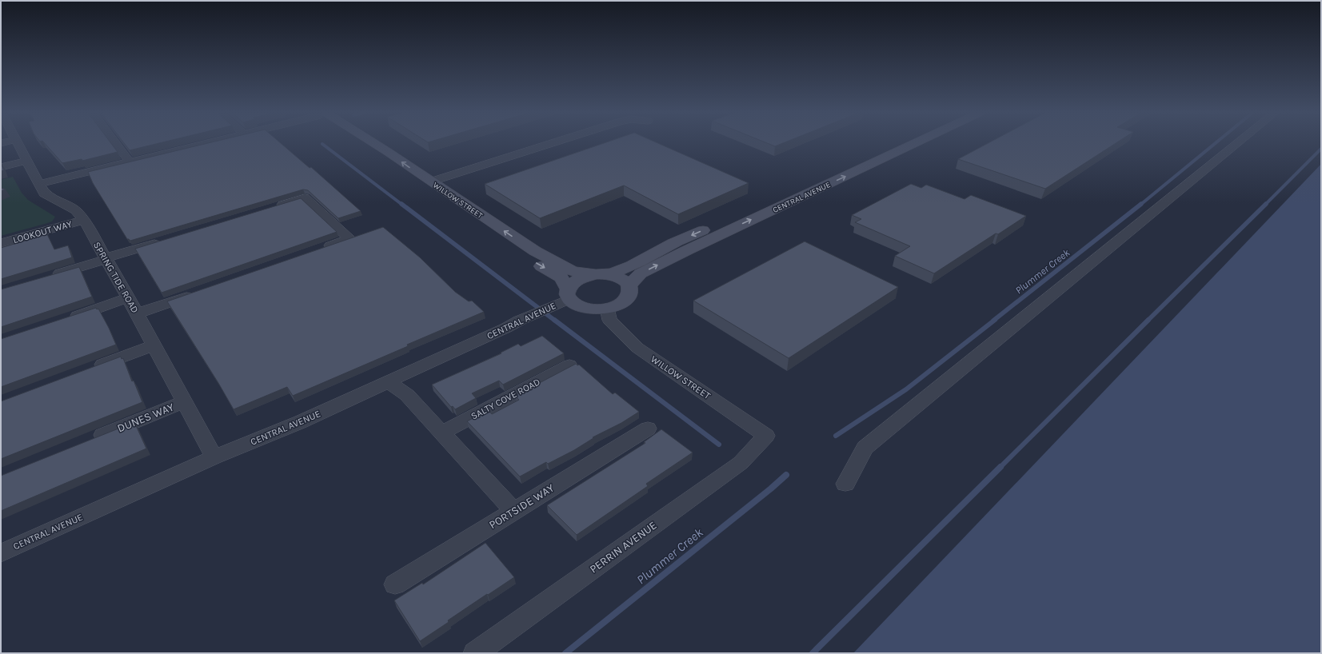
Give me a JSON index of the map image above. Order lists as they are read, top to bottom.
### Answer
{
  "streets": {
    "street": [
      "CENTRAL AVENUE",
      "WILLOW STREET",
      "LOOKOUT WAY",
      "SPRING TIDE ROAD",
      "SALTY COVE ROAD",
      "DUNES WAY",
      "PORTSIDE WAY",
      "PERRIN AVENUE"
    ]
  },
  "crossings": [
    ["CENTRAL AVENUE", "WILLOW STREET"],
    ["CENTRAL AVENUE", "SPRING TIDE ROAD"],
    ["WILLOW STREET", "PERRIN AVENUE"],
    ["LOOKOUT WAY", "SPRING TIDE ROAD"],
    ["SPRING TIDE ROAD", "DUNES WAY"]
  ],
  "water": ["Plummer Creek"]
}
